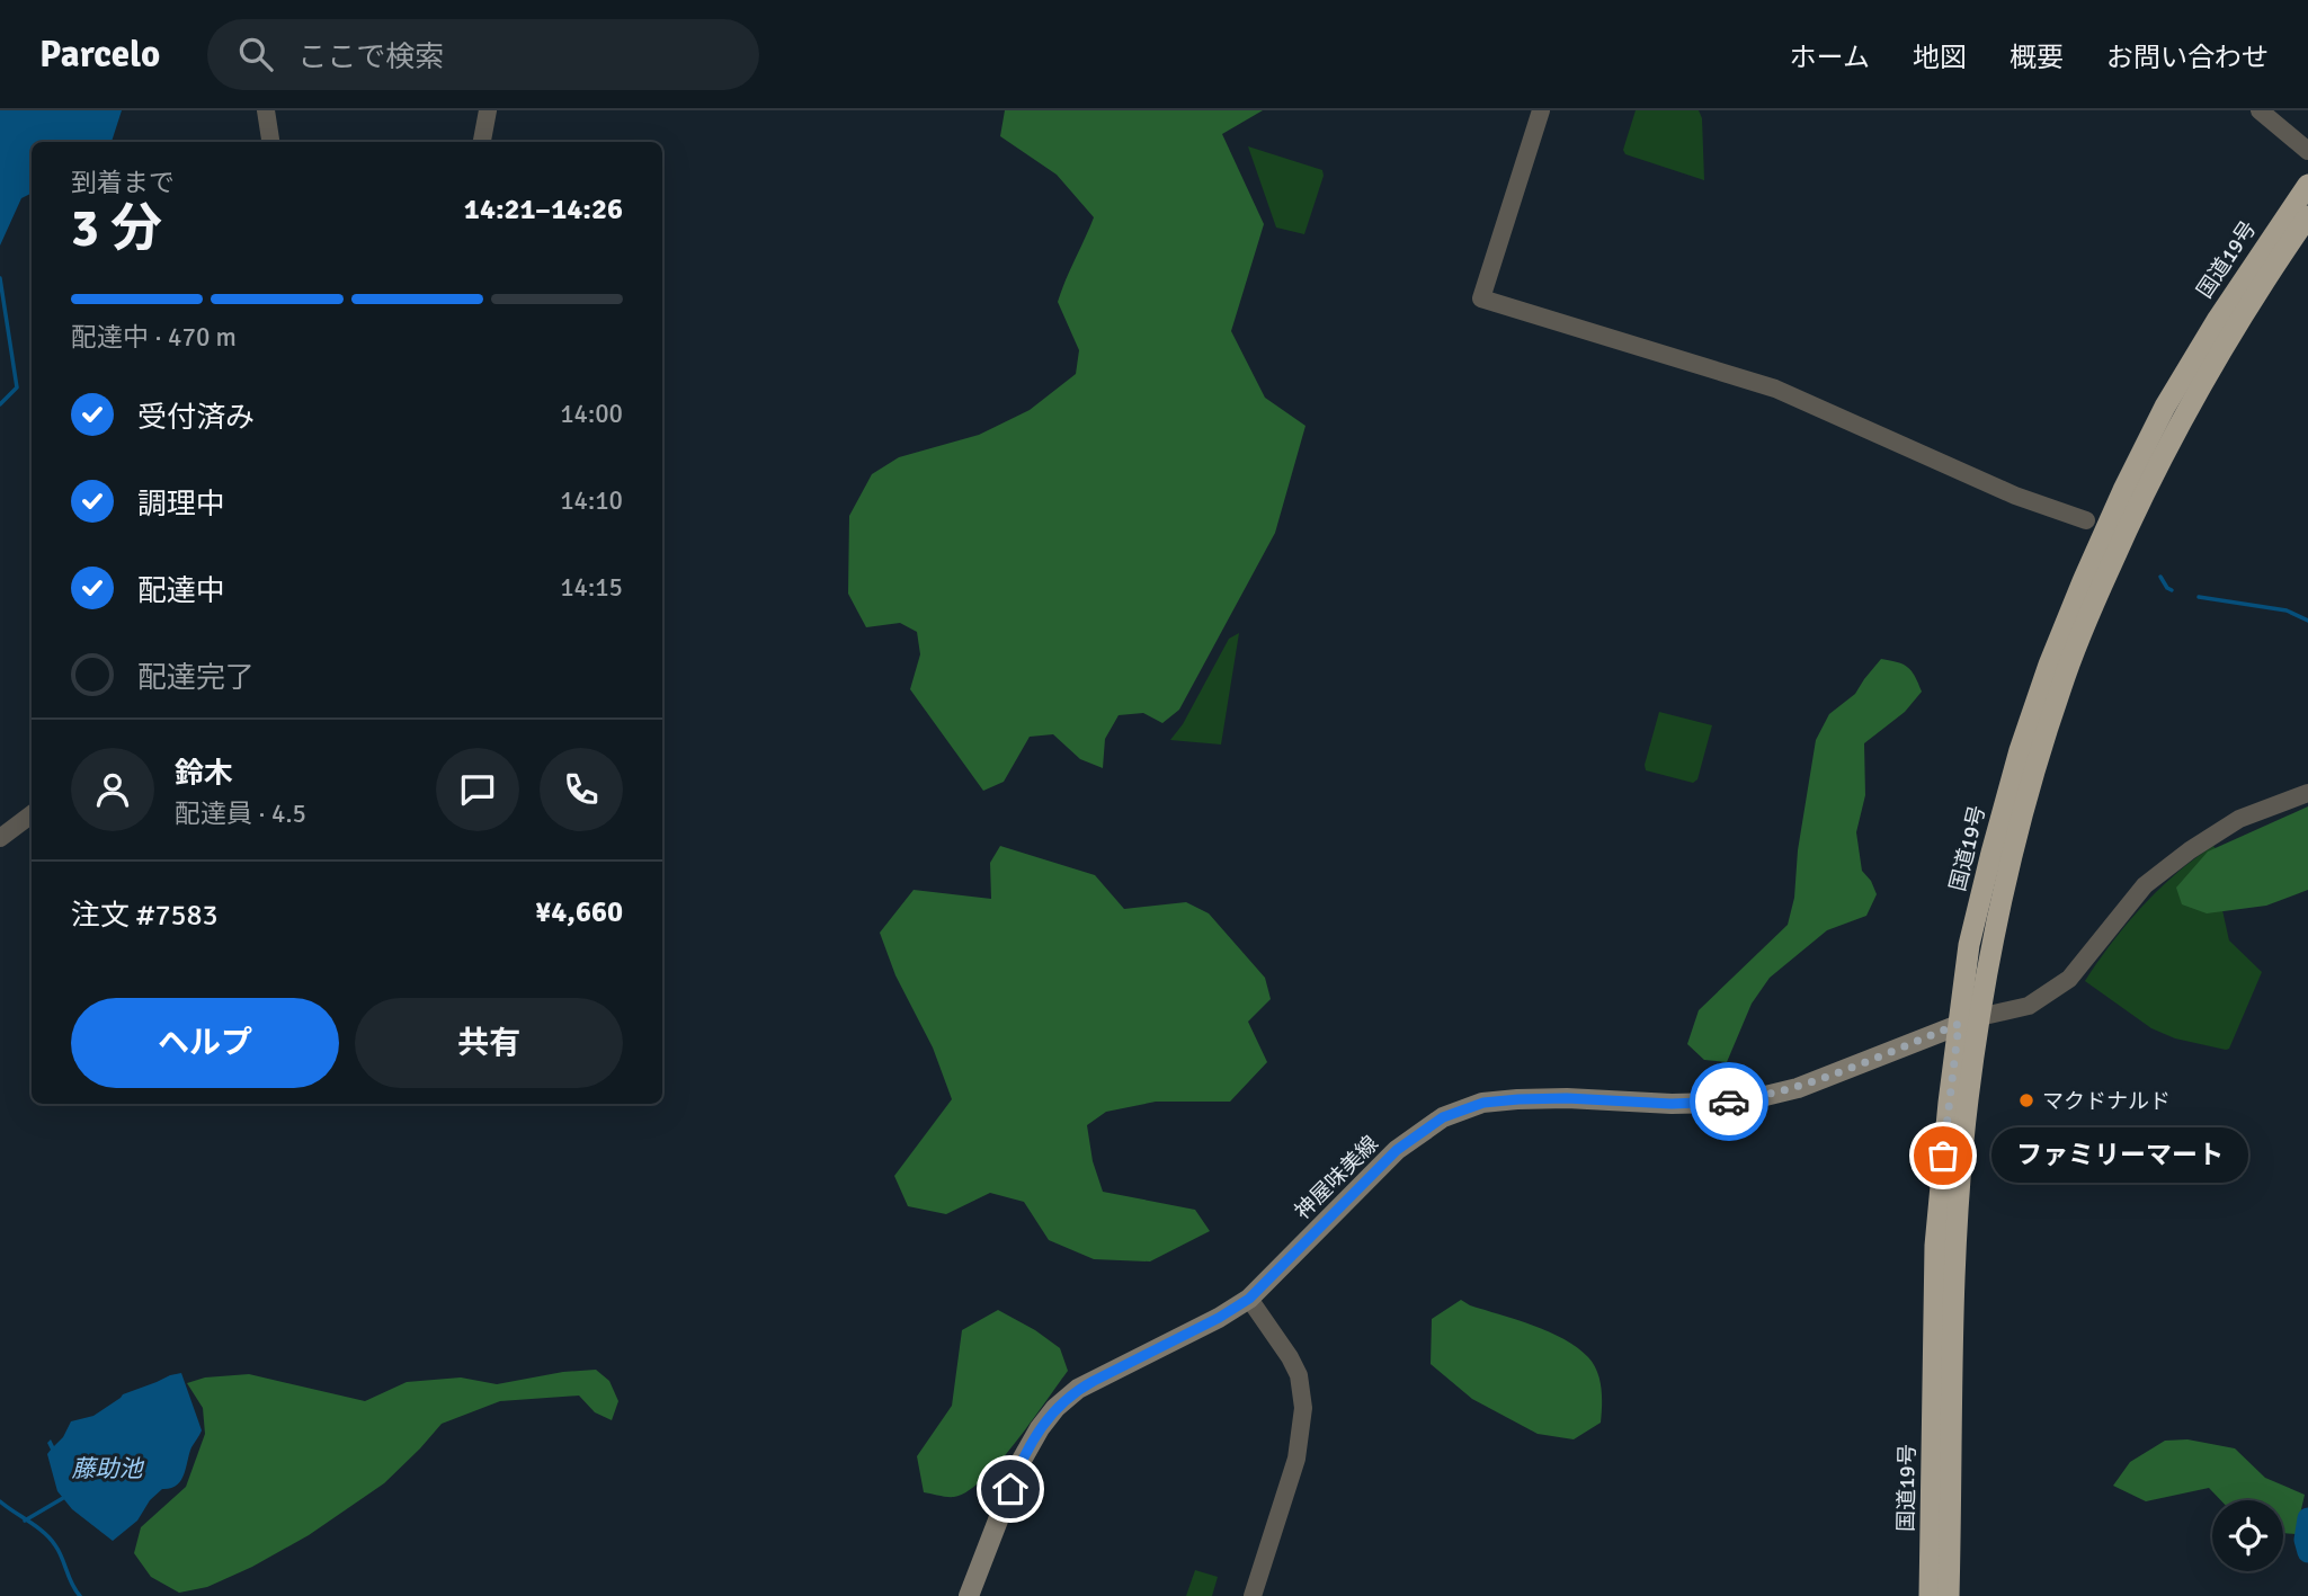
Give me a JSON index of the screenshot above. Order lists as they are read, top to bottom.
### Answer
{
  "streets": {
    "highway": ["国道19号"],
    "main road": ["神屋味美線"]
  },
  "crossings": [
    ["国道19号", "神屋味美線"]
  ],
  "water": ["藤助池"],
  "places": ["マクドナルド", "ファミリーマート"],
  "page": {
    "header": "Parcelo",
    "search": "ここで検索",
    "nav": [
      "ホーム",
      "地図",
      "概要",
      "お問い合わせ"
    ],
    "heading": ["3 分", "到着まで", "14:21–14:26"],
    "panel": [
      "鈴木",
      "配達員 · 4.5",
      "注文 #7583",
      "¥4,660"
    ],
    "bar": "配達中 · 470 m",
    "list": [
      ["受付済み", "14:00"],
      ["調理中", "14:10"],
      ["配達中", "14:15"],
      "配達完了"
    ],
    "buttons": ["ヘルプ", "共有"],
    "bubble": "ファミリーマート"
  }
}
